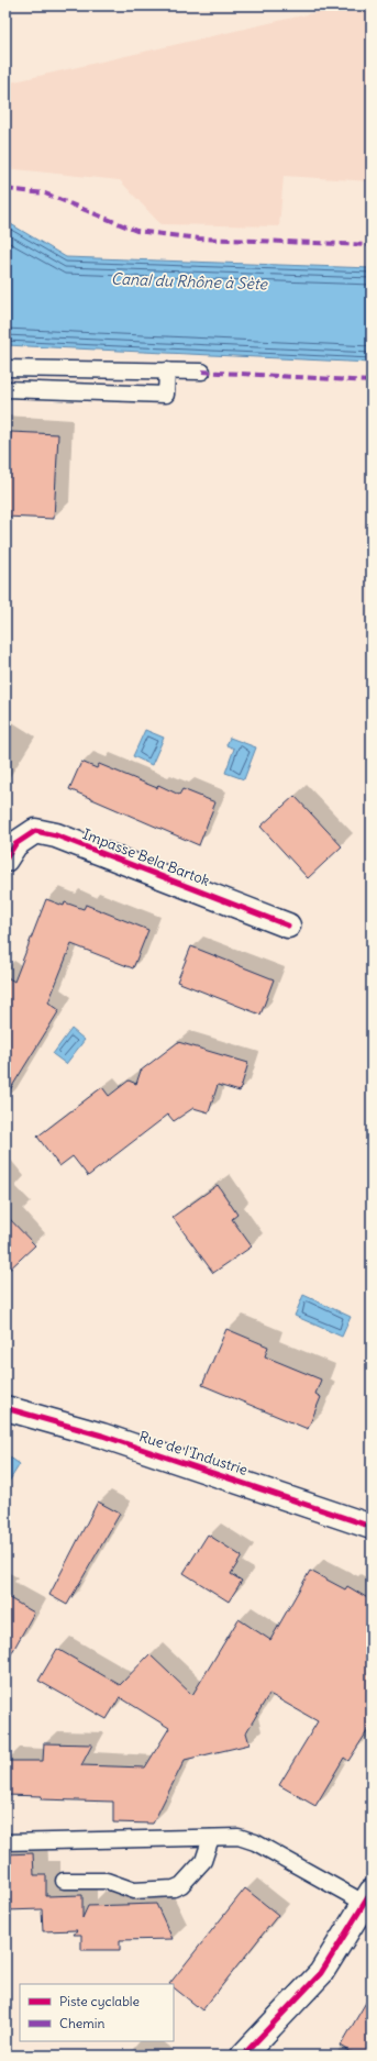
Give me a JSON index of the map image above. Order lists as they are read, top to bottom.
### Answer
{
  "streets": {
    "street": ["Impasse Bela Bartok", "Rue de l'Industrie"]
  },
  "water": ["Canal du Rhône à Sète"],
  "legend": ["Piste cyclable", "Chemin"]
}
